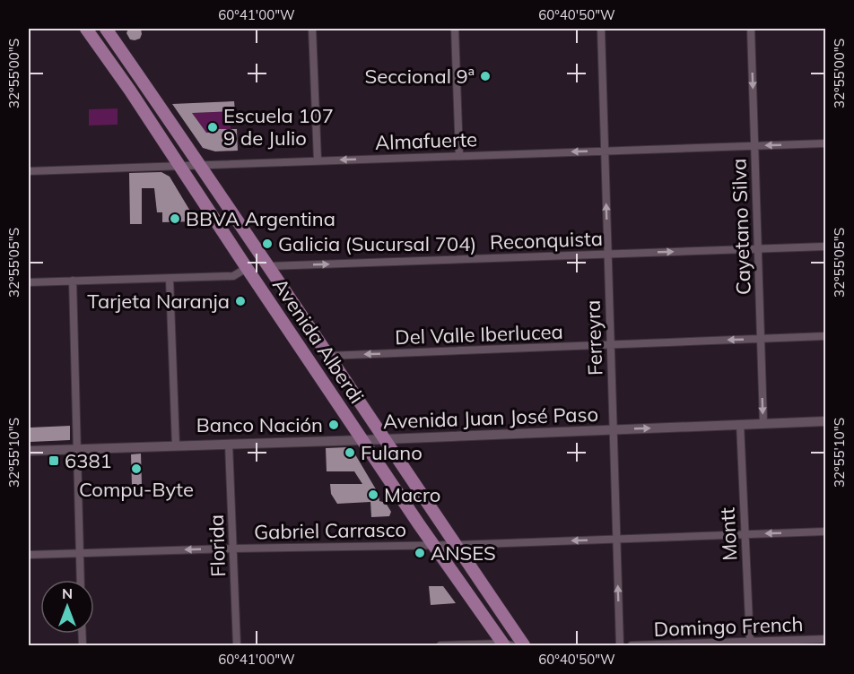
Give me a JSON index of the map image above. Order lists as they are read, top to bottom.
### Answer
{
  "streets": {
    "main road": ["Avenida Alberdi"],
    "street": [
      "Almafuerte",
      "Cayetano Silva",
      "Reconquista",
      "Del Valle Iberlucea",
      "Ferreyra",
      "Avenida Juan José Paso",
      "Gabriel Carrasco",
      "Montt",
      "Florida",
      "Domingo French"
    ]
  },
  "crossings": [
    ["Almafuerte", "Cayetano Silva"],
    ["Almafuerte", "Ferreyra"],
    ["Almafuerte", "Avenida Alberdi"],
    ["Cayetano Silva", "Reconquista"],
    ["Cayetano Silva", "Del Valle Iberlucea"],
    ["Cayetano Silva", "Avenida Juan José Paso"],
    ["Reconquista", "Ferreyra"],
    ["Reconquista", "Avenida Alberdi"],
    ["Del Valle Iberlucea", "Ferreyra"],
    ["Del Valle Iberlucea", "Avenida Alberdi"],
    ["Ferreyra", "Avenida Juan José Paso"],
    ["Ferreyra", "Gabriel Carrasco"],
    ["Avenida Alberdi", "Avenida Juan José Paso"],
    ["Avenida Alberdi", "Gabriel Carrasco"],
    ["Avenida Juan José Paso", "Montt"],
    ["Avenida Juan José Paso", "Florida"],
    ["Gabriel Carrasco", "Montt"],
    ["Gabriel Carrasco", "Florida"],
    ["Montt", "Domingo French"]
  ],
  "one_way": [
    "Almafuerte",
    "Cayetano Silva",
    "Reconquista",
    "Del Valle Iberlucea",
    "Gabriel Carrasco"
  ],
  "places": {
    "other": [
      "Seccional 9ª",
      "Escuela 107 9 de Julio",
      "BBVA Argentina",
      "Galicia (Sucursal 704)",
      "Tarjeta Naranja",
      "Banco Nación",
      "Fulano",
      "Compu-Byte",
      "Macro",
      "ANSES"
    ],
    "transit": ["6381"]
  },
  "north": "top",
  "coordinates": [
    "60°41'00\"W",
    "60°40'50\"W",
    "32°55'00\"S",
    "32°55'05\"S",
    "32°55'10\"S"
  ]
}
